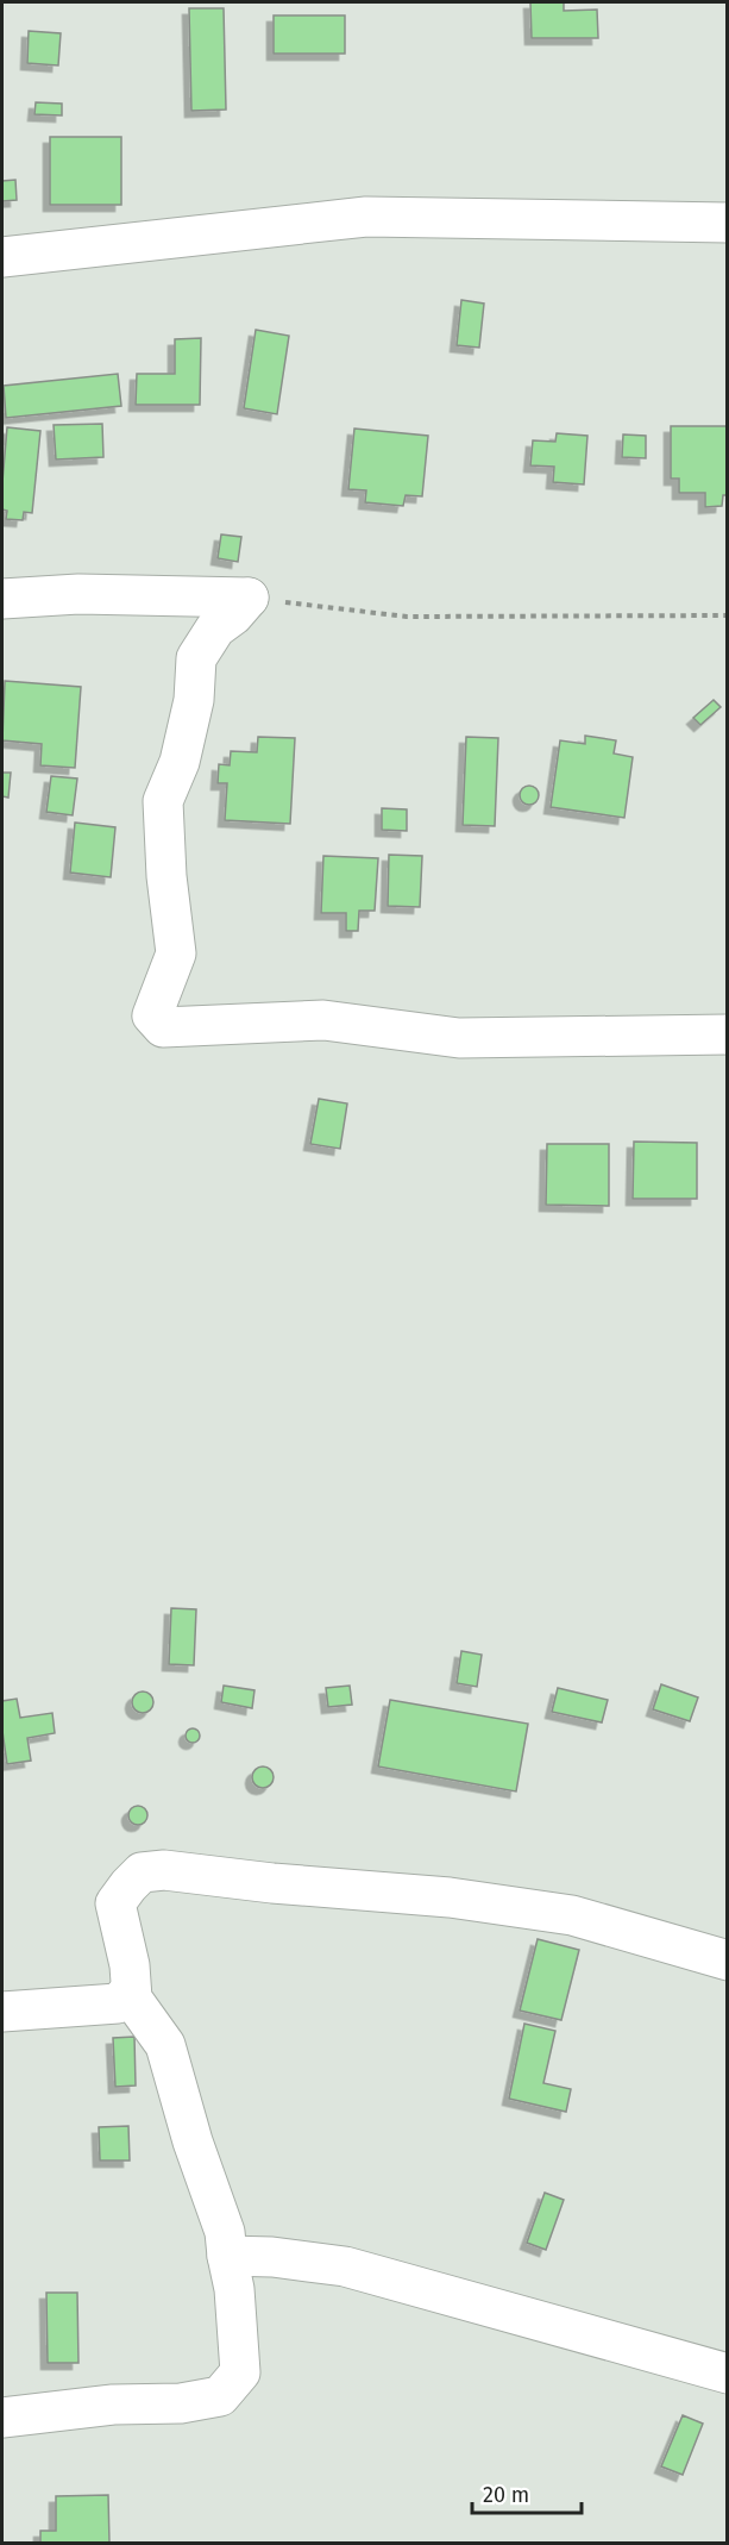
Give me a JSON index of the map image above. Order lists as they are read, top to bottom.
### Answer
{
  "scale_bar": "20 m"
}
